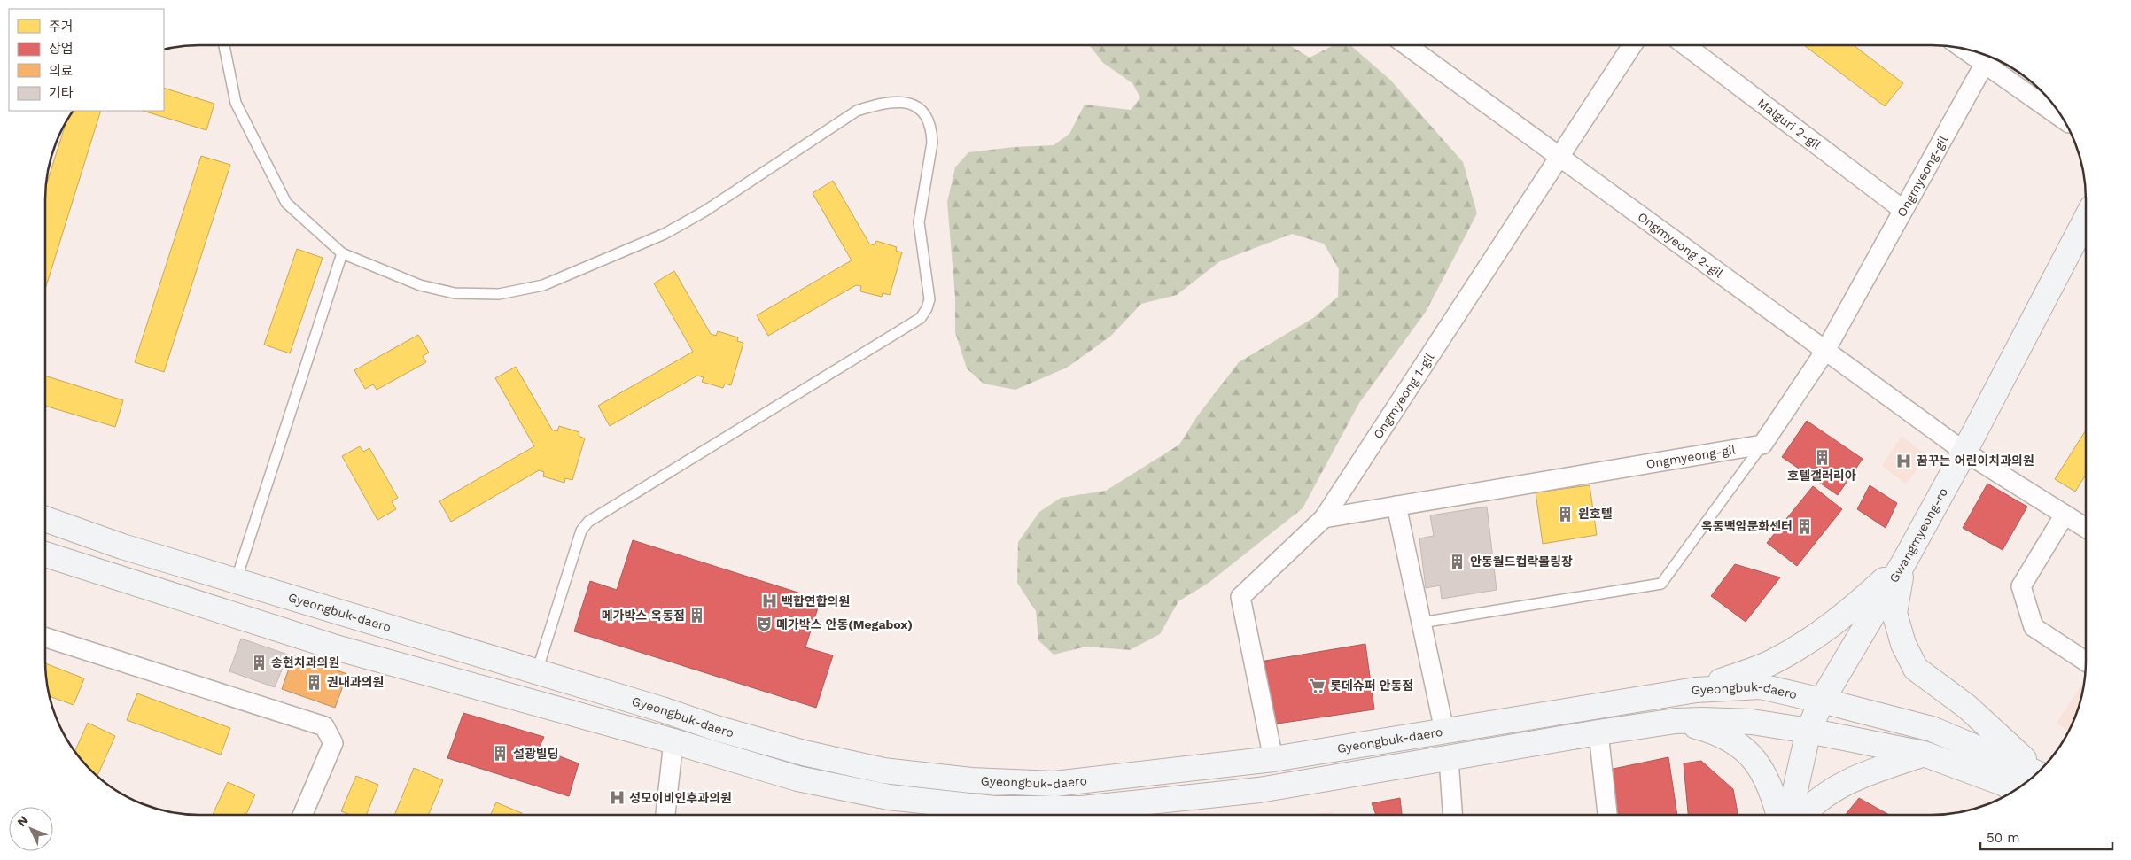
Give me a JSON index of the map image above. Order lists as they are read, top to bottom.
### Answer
{
  "streets": {
    "street": [
      "Malguri 2-gil",
      "Ongmyeong-gil",
      "Ongmyeong 2-gil",
      "Ongmyeong 1-gil",
      "Gwangmyeong-ro",
      "Gyeongbuk-daero"
    ]
  },
  "crossings": [
    ["Malguri 2-gil", "Ongmyeong-gil"],
    ["Ongmyeong-gil", "Ongmyeong 2-gil"],
    ["Ongmyeong-gil", "Ongmyeong 1-gil"],
    ["Ongmyeong 2-gil", "Ongmyeong 1-gil"],
    ["Ongmyeong 2-gil", "Gwangmyeong-ro"],
    ["Ongmyeong 1-gil", "Gyeongbuk-daero"],
    ["Gwangmyeong-ro", "Gyeongbuk-daero"]
  ],
  "places": {
    "building": [
      "호텔갤러리아",
      "윈호텔",
      "옥동백암문화센터",
      "안동월드컵락볼링장",
      "메가박스 옥동점",
      "송현치과의원",
      "권내과의원",
      "설광빌딩"
    ],
    "hospital": ["꿈꾸는 어린이치과의원", "백합연합의원", "성모이비인후과의원"],
    "theatre": ["메가박스 안동(Megabox)"],
    "supermarket": ["롯데슈퍼 안동점"]
  },
  "legend": [
    "주거",
    "상업",
    "의료",
    "기타"
  ],
  "scale_bar": "50 m",
  "north": "top left"
}
